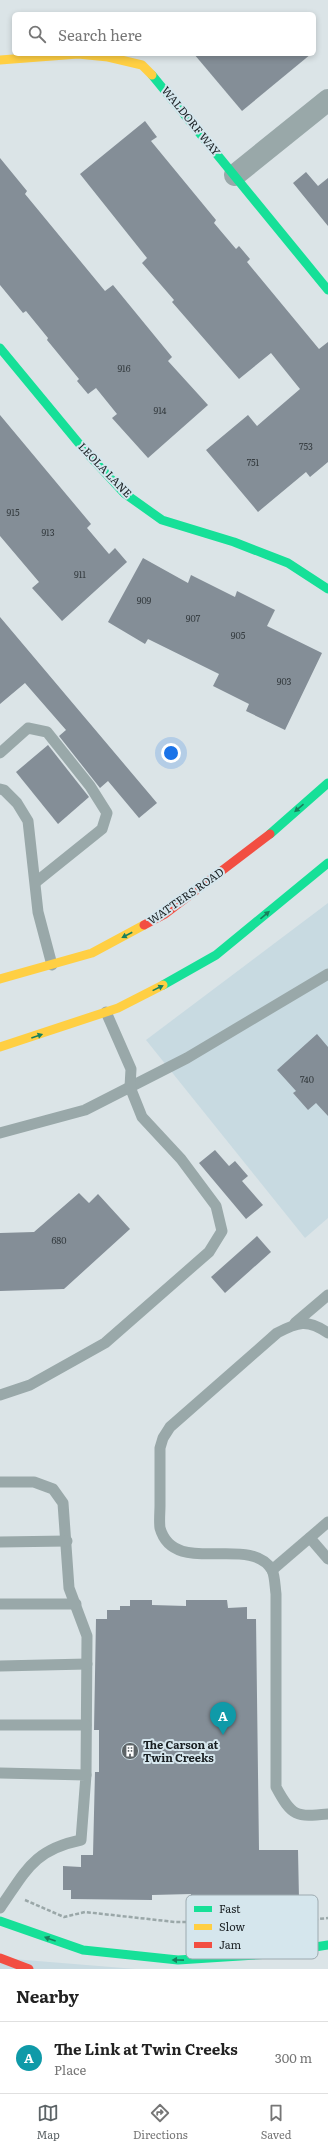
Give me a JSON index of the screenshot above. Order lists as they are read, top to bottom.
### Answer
{
  "streets": {
    "street": ["WALDORF WAY", "LEOLA LANE", "WATTERS ROAD"]
  },
  "places": {
    "building": ["The Carson at Twin Creeks"]
  },
  "house_numbers": [
    "916",
    "914",
    "753",
    "751",
    "915",
    "913",
    "911",
    "909",
    "907",
    "905",
    "903",
    "740",
    "680"
  ],
  "legend": ["Fast", "Slow", "Jam"],
  "page": {
    "search": "Search here",
    "pins": "A",
    "heading": "Nearby",
    "list": [
      {
        "mark": "A",
        "name": "The Link at Twin Creeks",
        "note": "Place",
        "value": "300 m"
      }
    ],
    "nav": ["Map", "Directions", "Saved"]
  }
}
